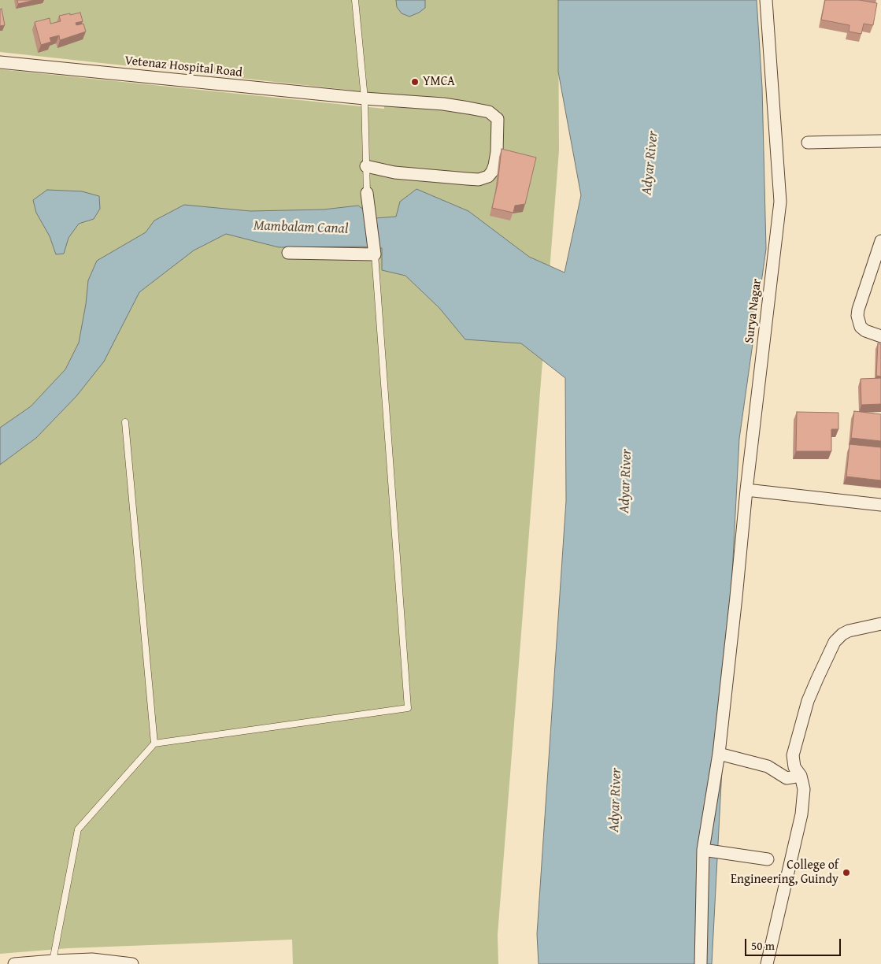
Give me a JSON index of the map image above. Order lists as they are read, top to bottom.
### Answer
{
  "streets": {
    "street": ["Vetenaz Hospital Road", "Surya Nagar"]
  },
  "water": ["Adyar River", "Mambalam Canal"],
  "places": ["YMCA", "College of Engineering, Guindy"],
  "scale_bar": "50 m"
}
